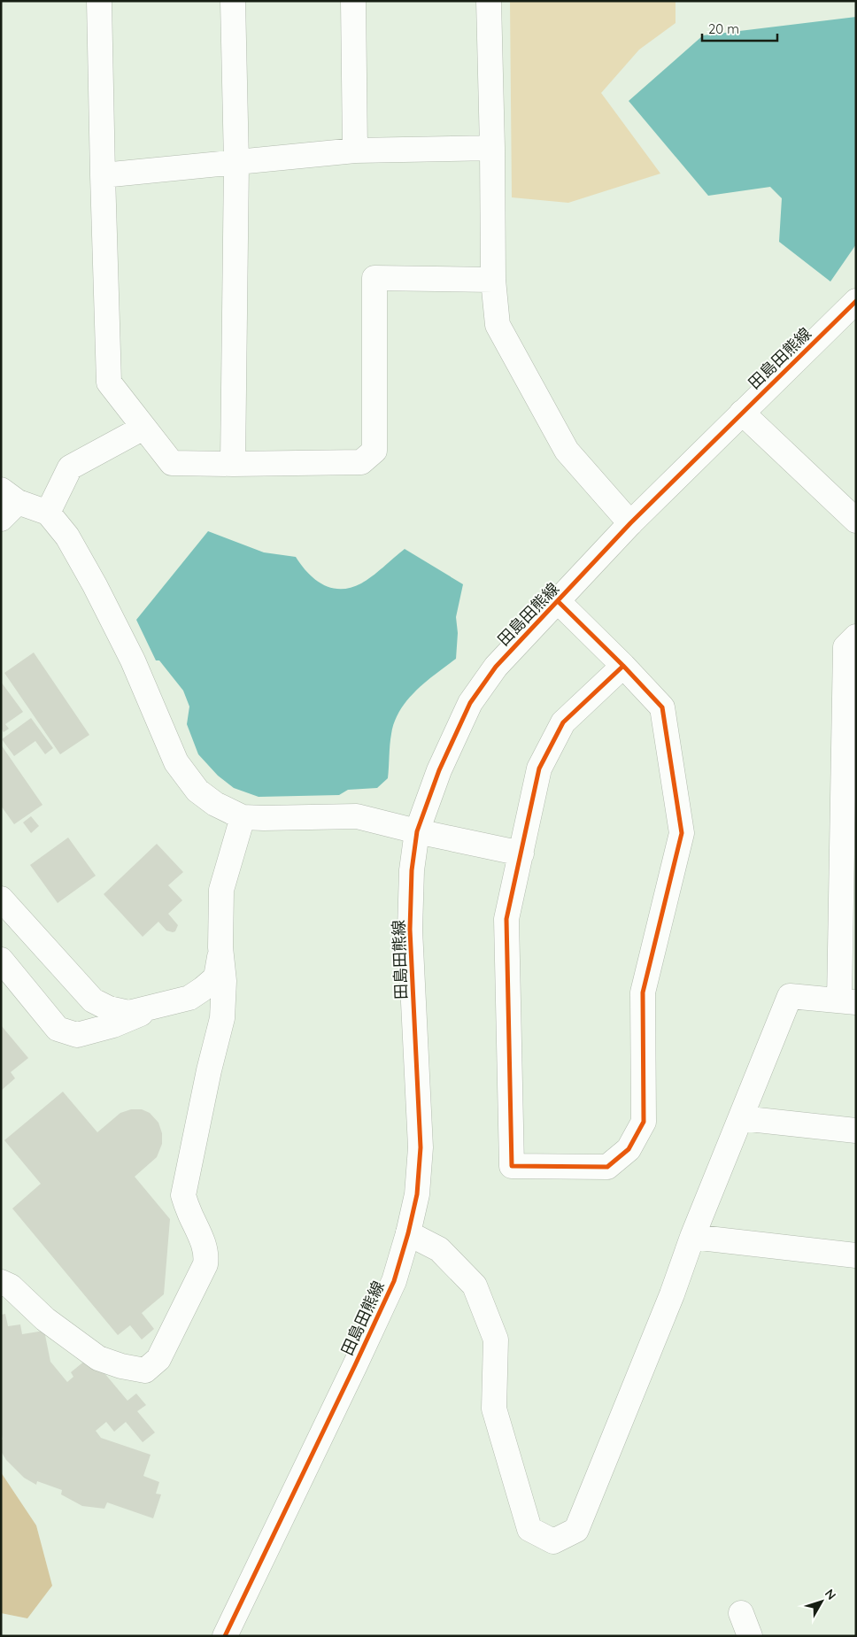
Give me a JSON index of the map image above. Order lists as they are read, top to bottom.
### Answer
{
  "streets": {
    "street": ["田島田熊線"]
  },
  "scale_bar": "20 m",
  "north": "top right"
}
